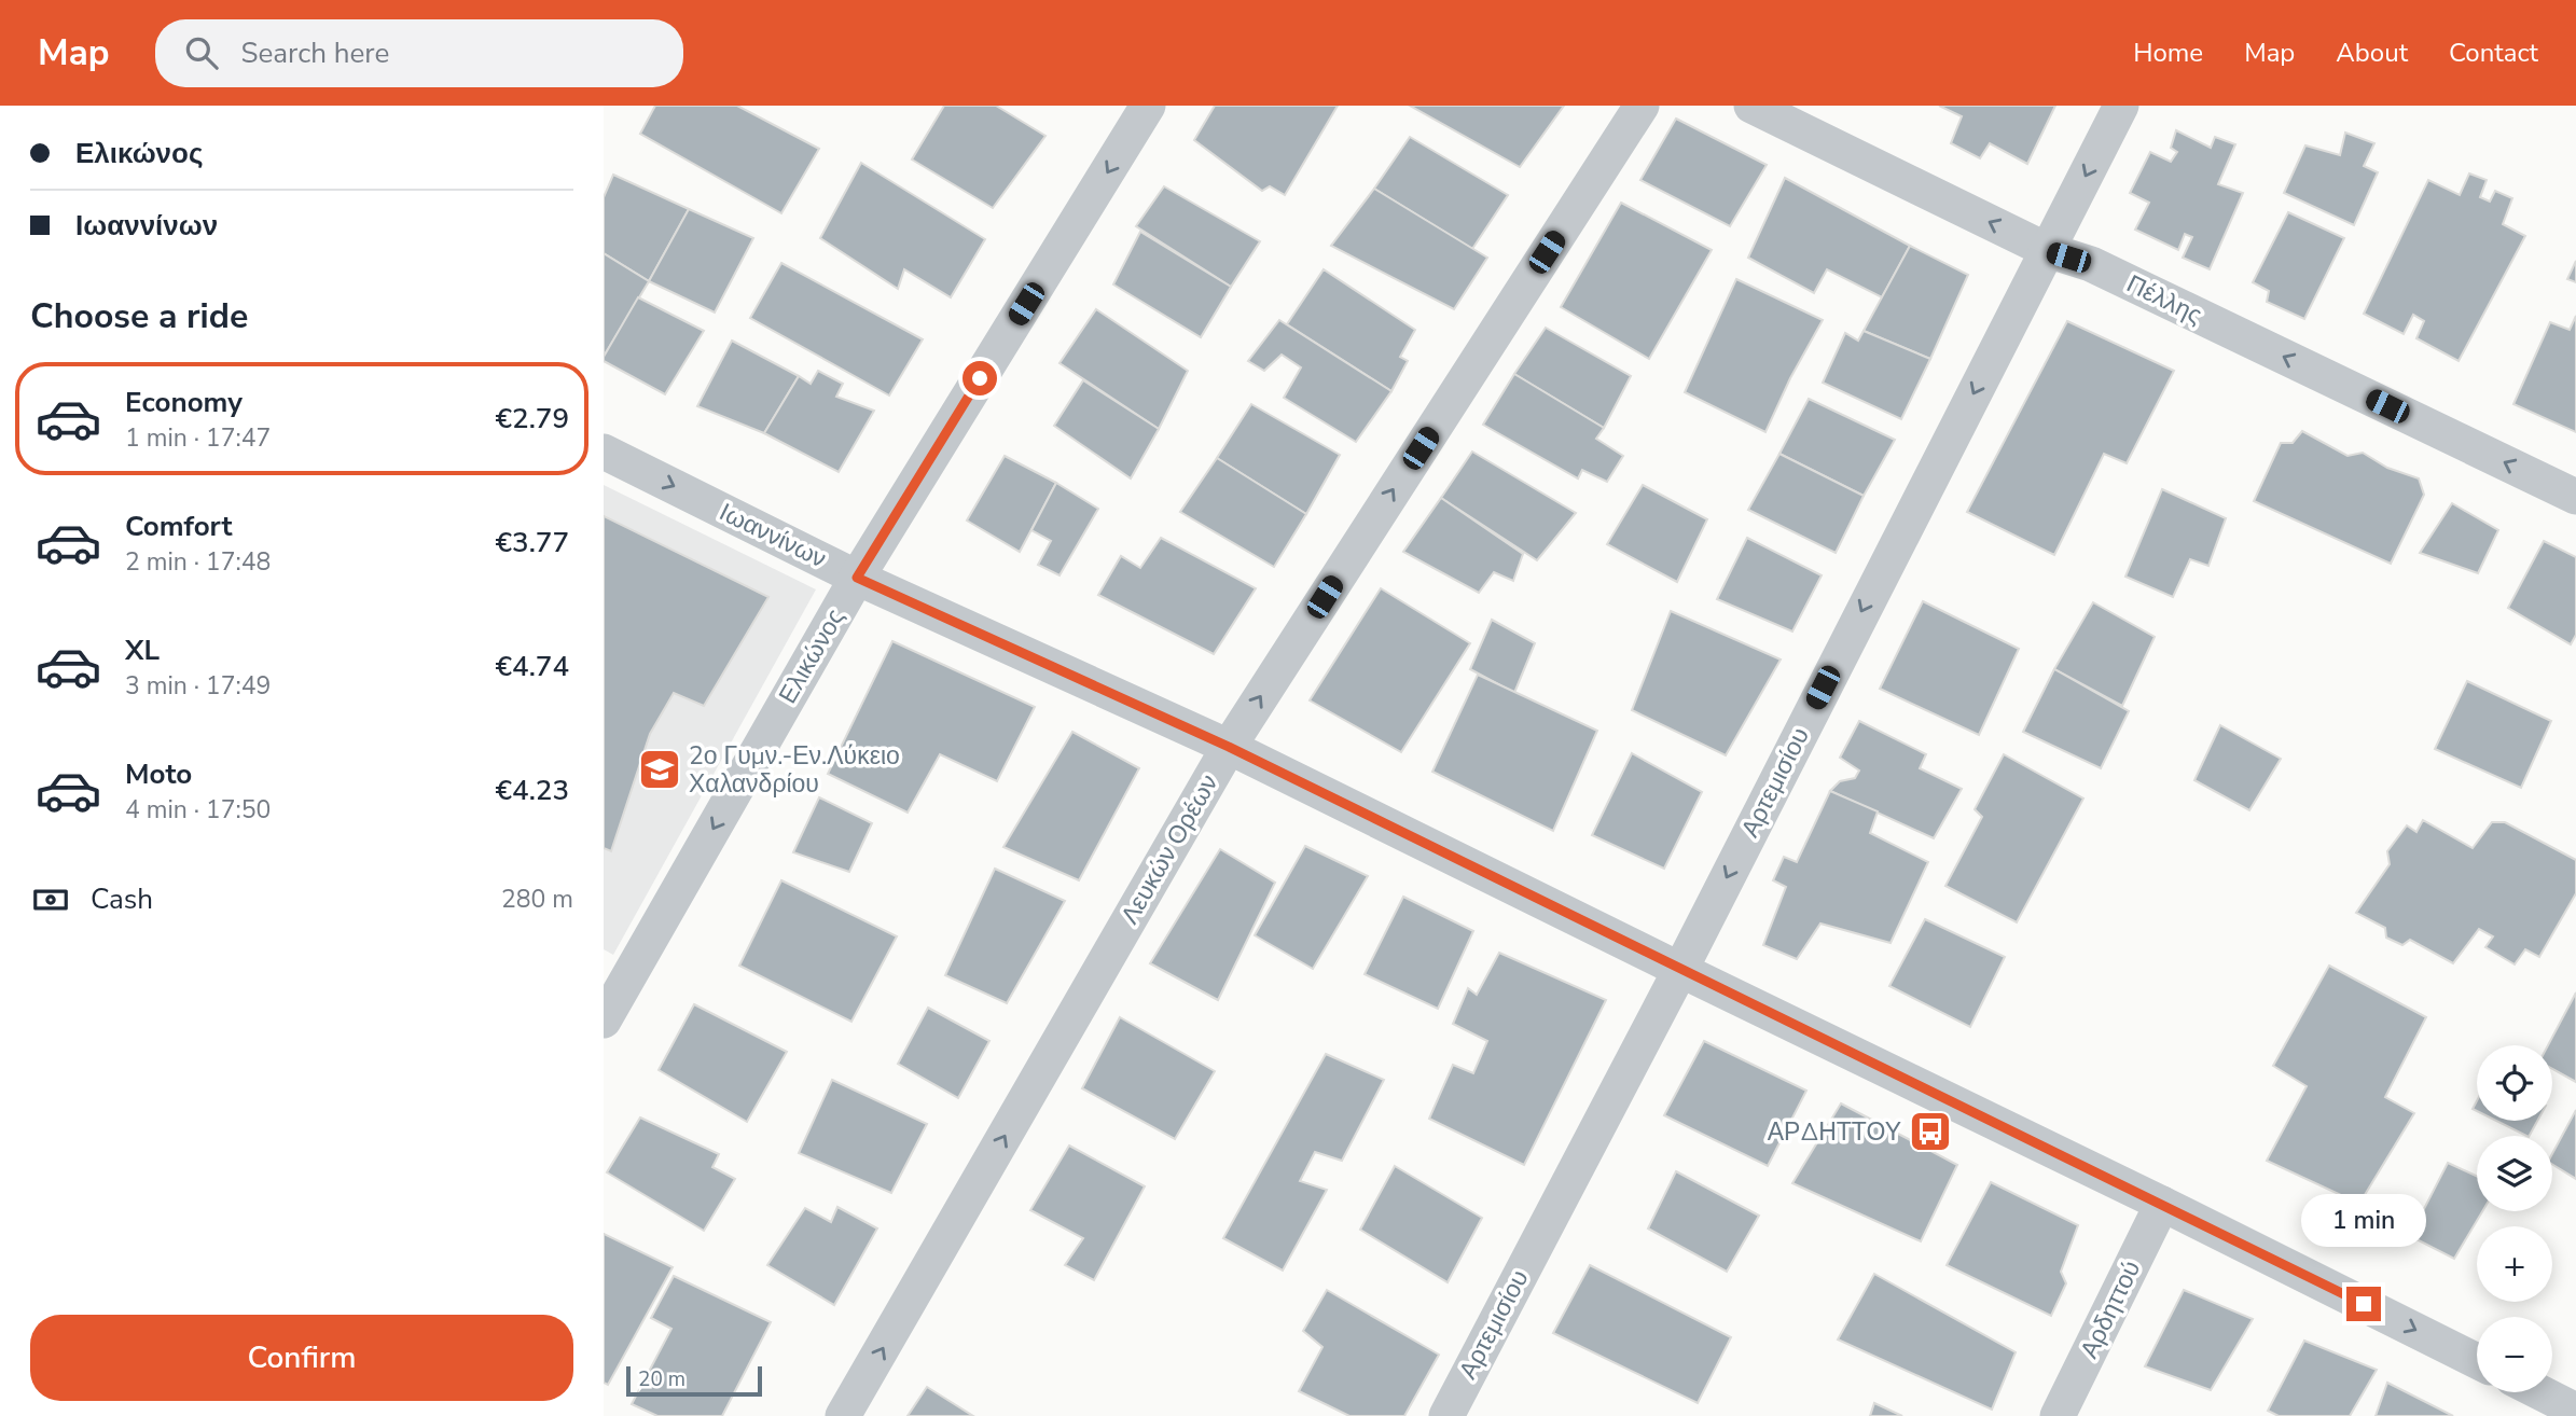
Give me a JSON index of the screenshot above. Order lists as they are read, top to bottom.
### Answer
{
  "streets": {
    "street": [
      "Πέλλης",
      "Ιωαννίνων",
      "Ελικώνος",
      "Αρτεμισίου",
      "Λευκών Ορέων",
      "Αρδηττού"
    ]
  },
  "crossings": [
    ["Πέλλης", "Αρτεμισίου"],
    ["Ιωαννίνων", "Ελικώνος"],
    ["Ιωαννίνων", "Αρτεμισίου"],
    ["Ιωαννίνων", "Λευκών Ορέων"],
    ["Ιωαννίνων", "Αρδηττού"]
  ],
  "one_way": [
    "Πέλλης",
    "Ελικώνος",
    "Αρτεμισίου",
    "Λευκών Ορέων"
  ],
  "places": {
    "school or university": ["2ο Γυμν.-Εν.Λύκειο Χαλανδρίου"],
    "bus stop": ["ΑΡΔΗΤΤΟΥ"]
  },
  "scale_bar": "20 m",
  "page": {
    "header": "Map",
    "search": "Search here",
    "nav": [
      "Home",
      "Map",
      "About",
      "Contact"
    ],
    "banner": ["Ελικώνος", "Ιωαννίνων"],
    "heading": "Choose a ride",
    "list": [
      {
        "name": "Economy",
        "note": "1 min · 17:47",
        "value": "€2.79"
      },
      {
        "name": "Comfort",
        "note": "2 min · 17:48",
        "value": "€3.77"
      },
      {
        "name": "XL",
        "note": "3 min · 17:49",
        "value": "€4.74"
      },
      {
        "name": "Moto",
        "note": "4 min · 17:50",
        "value": "€4.23"
      }
    ],
    "pay": ["Cash", "280 m"],
    "map_buttons": ["+", "−"],
    "bubble": "1 min",
    "buttons": "Confirm",
    "scale": "20 m"
  }
}
